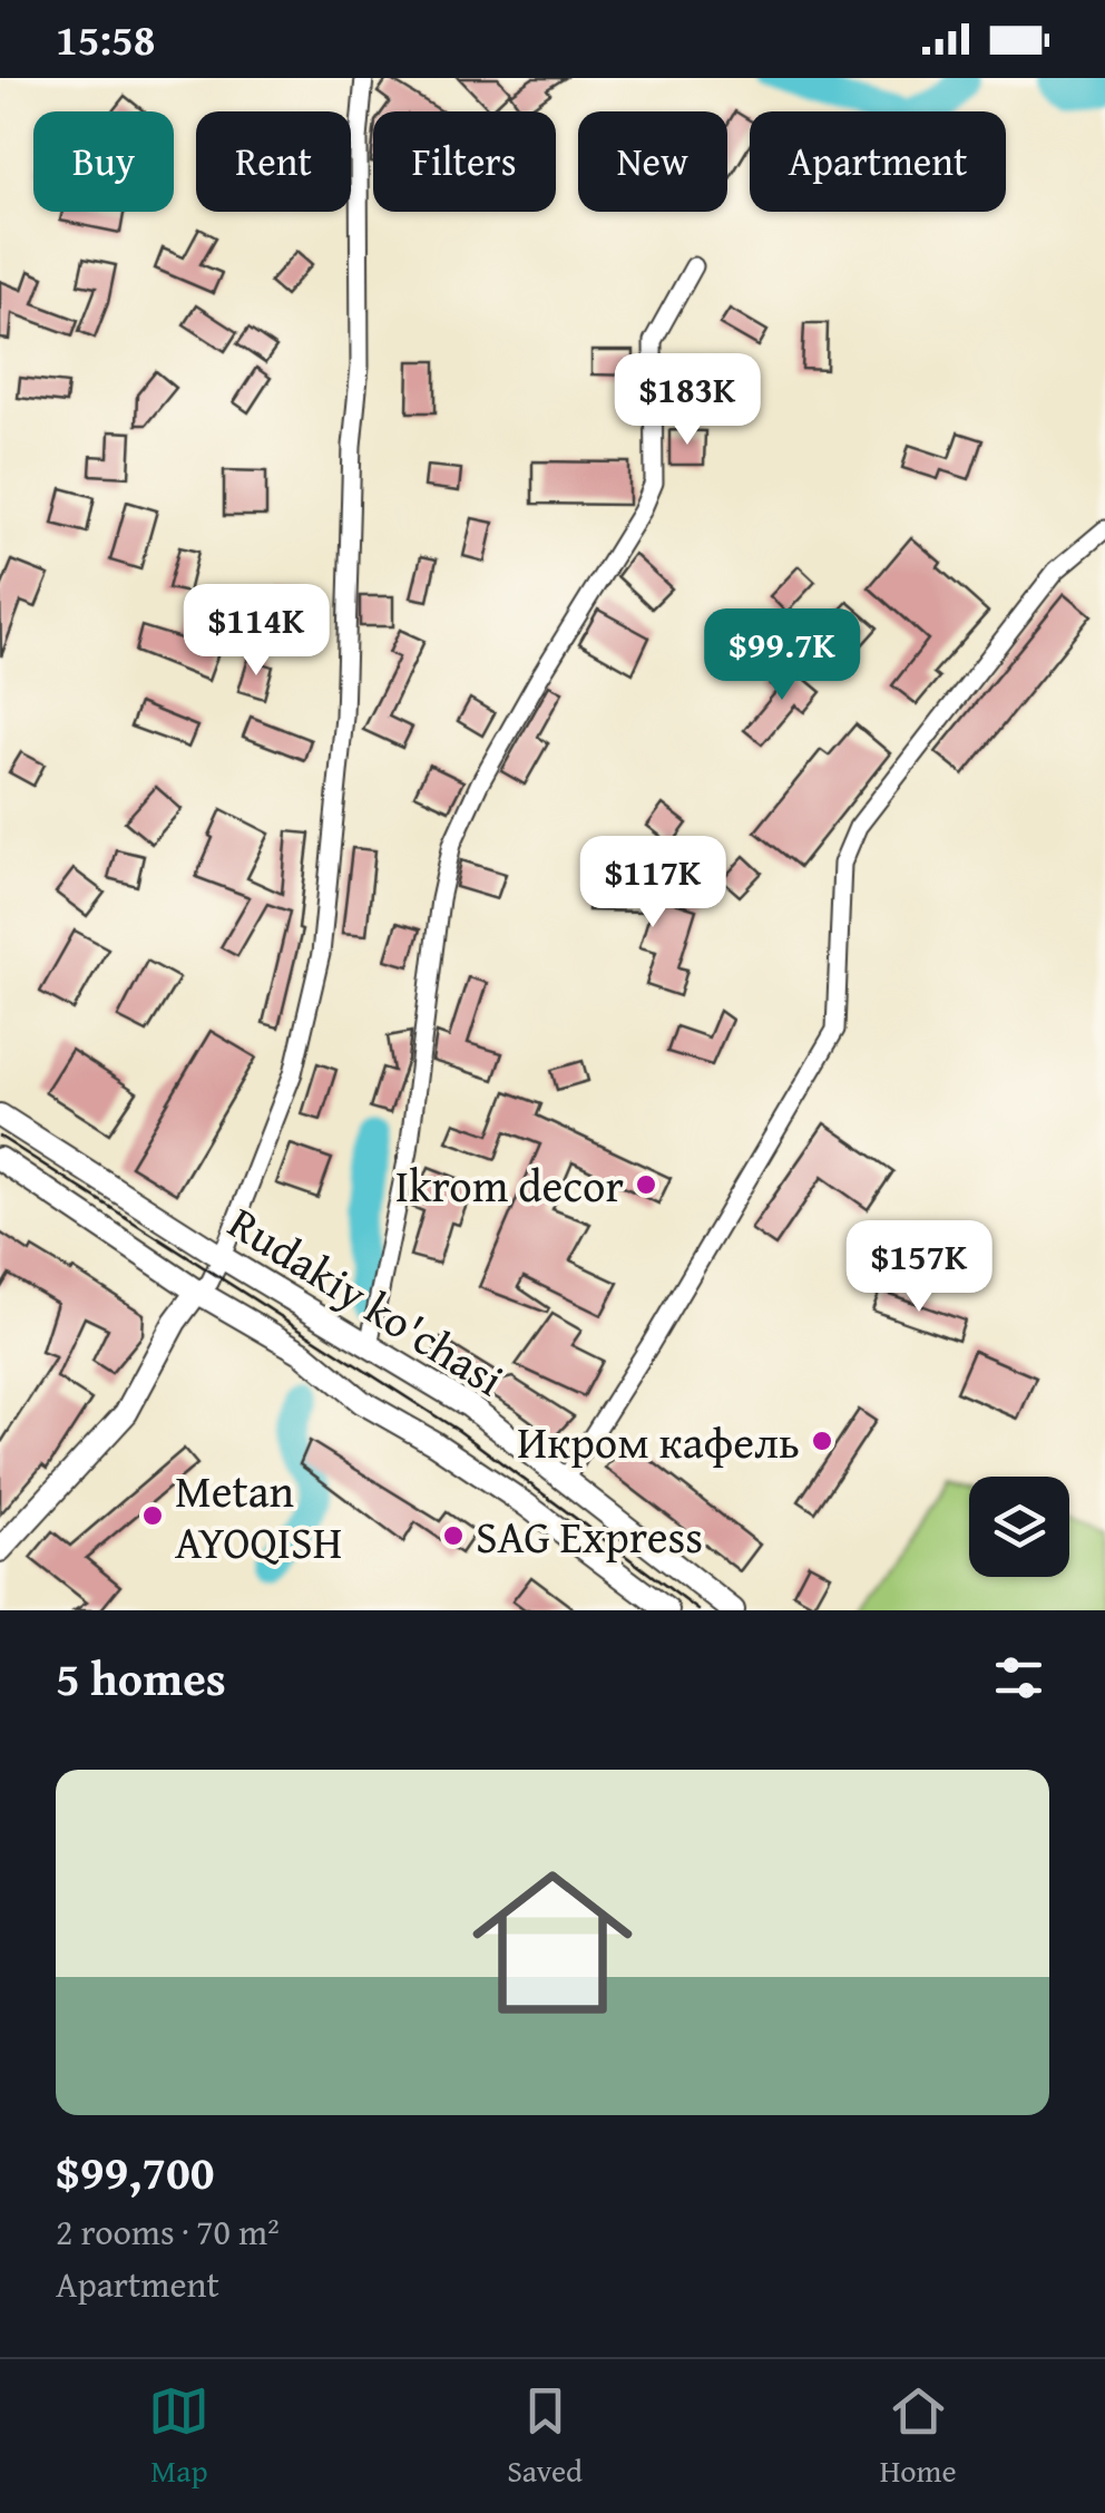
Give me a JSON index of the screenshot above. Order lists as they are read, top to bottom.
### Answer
{
  "streets": {
    "main road": ["Rudakiy ko'chasi"]
  },
  "places": [
    "Ikrom decor",
    "Икром кафель",
    "Metan AYOQISH",
    "SAG Express"
  ],
  "page": {
    "status": "15:58",
    "chip": [
      "Buy",
      "Rent",
      "Filters",
      "New",
      "Apartment"
    ],
    "price": [
      "$183K",
      "$114K",
      "$99.7K",
      "$117K",
      "$157K"
    ],
    "heading": "5 homes",
    "list": [
      {
        "name": "$99,700",
        "note": "2 rooms · 70 m² · Apartment"
      }
    ],
    "tabs": ["Map", "Saved", "Home"]
  }
}
